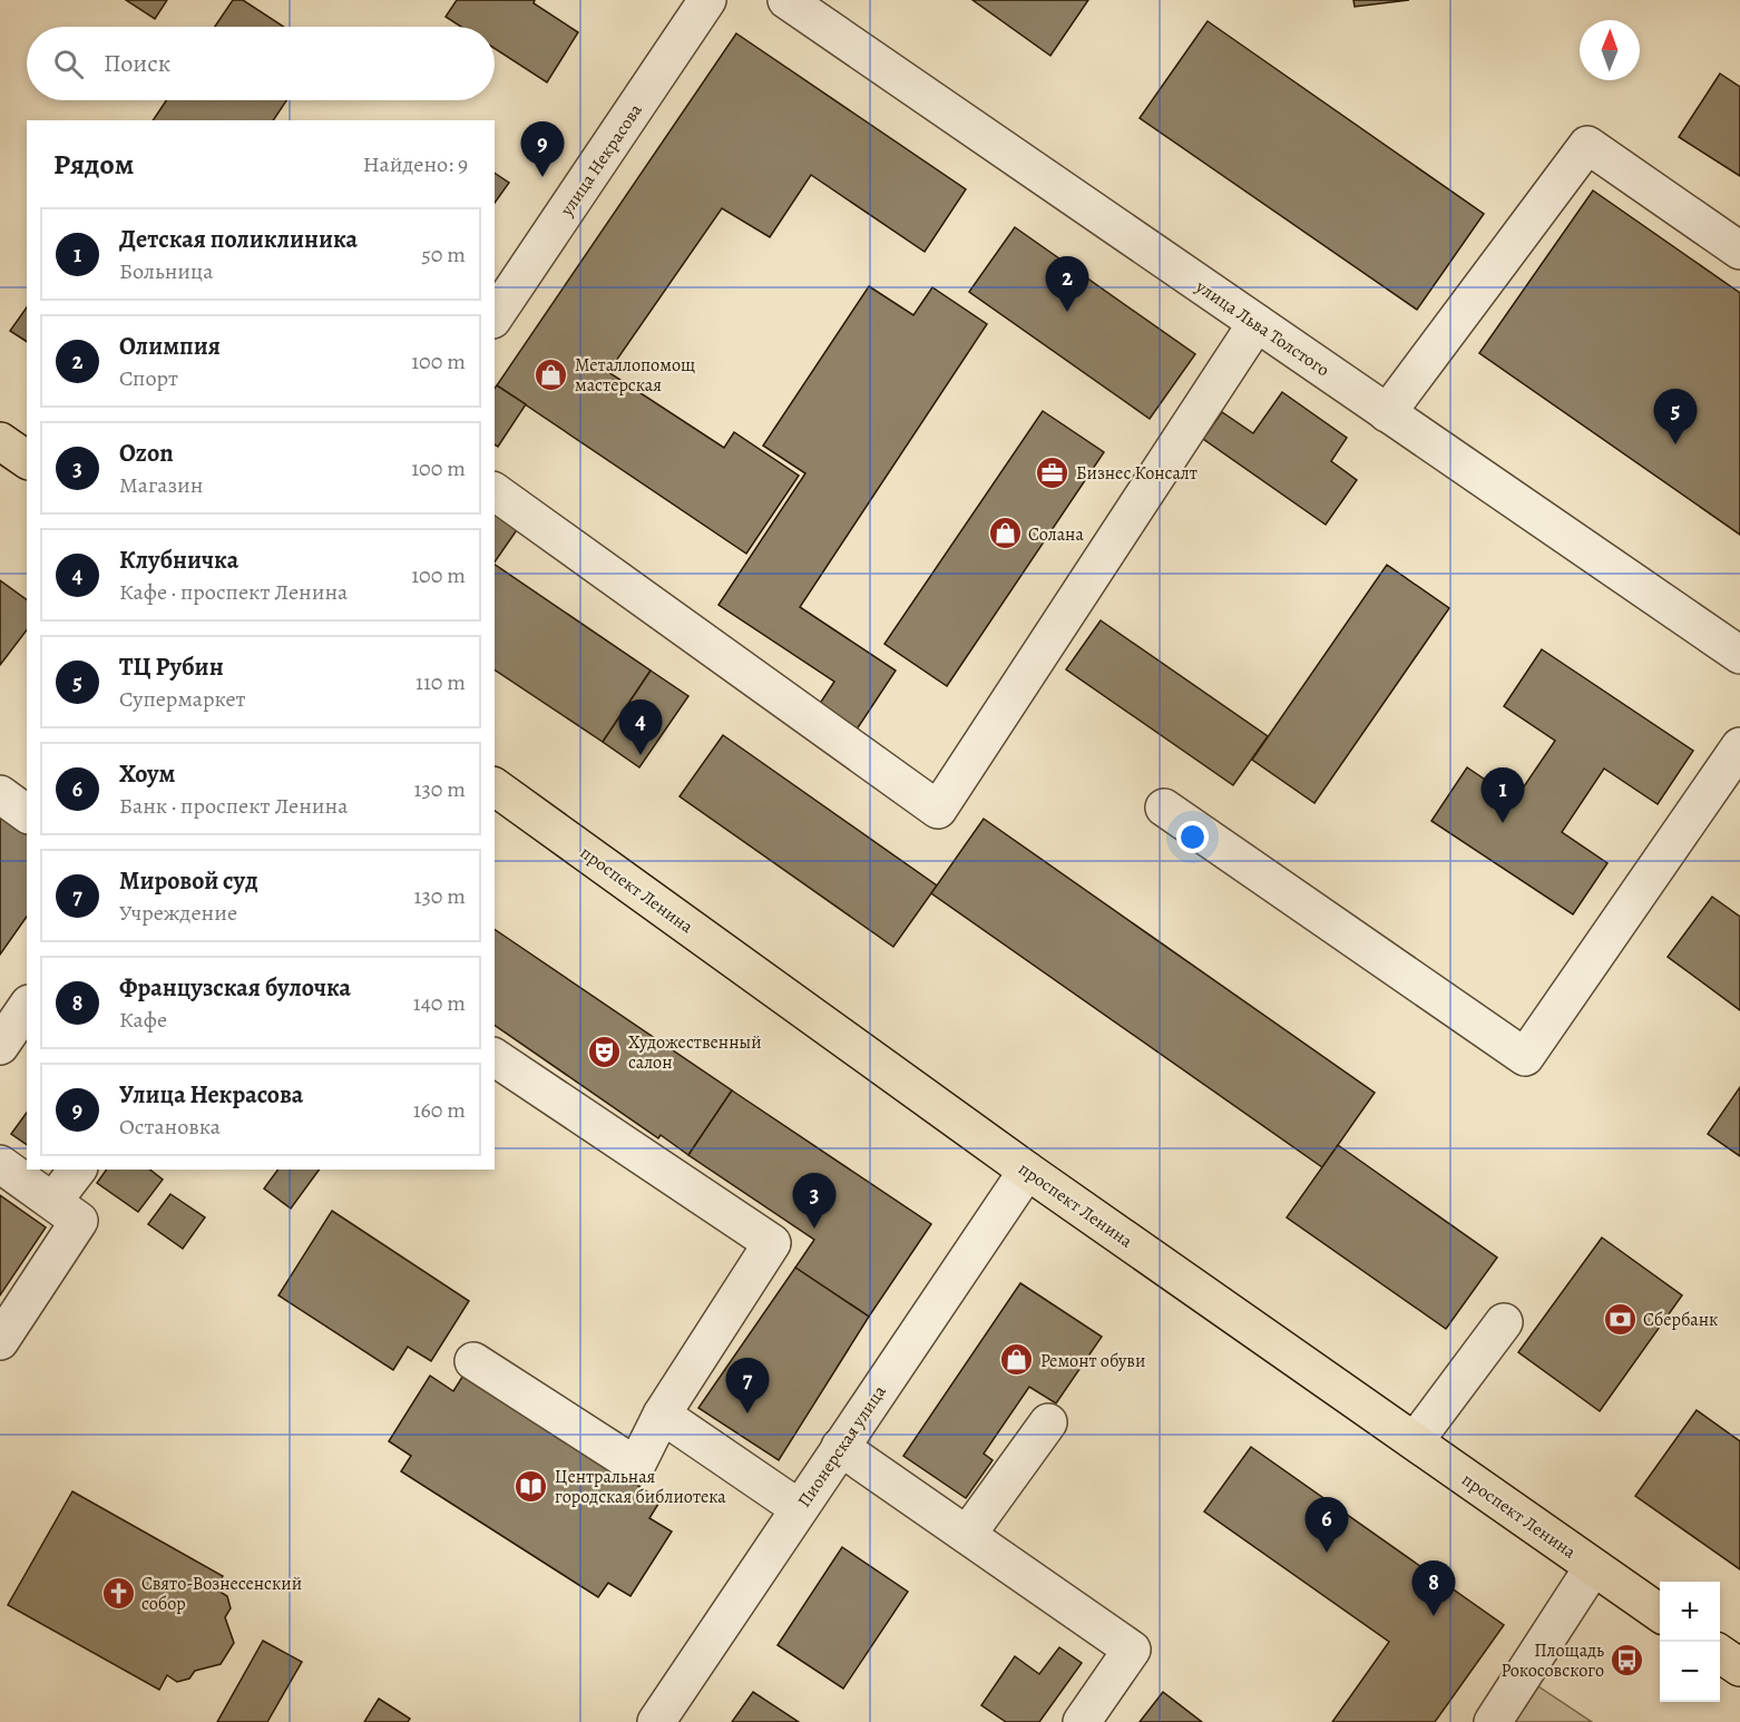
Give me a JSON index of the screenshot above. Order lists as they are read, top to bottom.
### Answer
{
  "streets": {
    "main road": ["проспект Ленина"],
    "street": ["улица Некрасова", "улица Льва Толстого", "Пионерская улица"]
  },
  "crossings": [
    ["проспект Ленина", "Пионерская улица"]
  ],
  "places": {
    "shop": ["Металлопомощ мастерская", "Солана", "Ремонт обуви"],
    "office": ["Бизнес Консалт"],
    "theatre": ["Художественный салон"],
    "bank": ["Сбербанк"],
    "library": ["Центральная городская библиотека"],
    "church": ["Свято-Вознесенский собор"],
    "bus stop": ["Площадь Рокосовского"]
  },
  "north": "top",
  "page": {
    "search": "Поиск",
    "heading": ["Рядом", "Найдено: 9"],
    "pins": [
      "9",
      "2",
      "5",
      "4",
      "1",
      "3",
      "7",
      "6",
      "8"
    ],
    "list": [
      {
        "mark": "1",
        "name": "Детская поликлиника",
        "note": "Больница",
        "value": "50 m"
      },
      {
        "mark": "2",
        "name": "Олимпия",
        "note": "Спорт",
        "value": "100 m"
      },
      {
        "mark": "3",
        "name": "Ozon",
        "note": "Магазин",
        "value": "100 m"
      },
      {
        "mark": "4",
        "name": "Клубничка",
        "note": "Кафе · проспект Ленина",
        "value": "100 m"
      },
      {
        "mark": "5",
        "name": "ТЦ Рубин",
        "note": "Супермаркет",
        "value": "110 m"
      },
      {
        "mark": "6",
        "name": "Хоум",
        "note": "Банк · проспект Ленина",
        "value": "130 m"
      },
      {
        "mark": "7",
        "name": "Мировой суд",
        "note": "Учреждение",
        "value": "130 m"
      },
      {
        "mark": "8",
        "name": "Французская булочка",
        "note": "Кафе",
        "value": "140 m"
      },
      {
        "mark": "9",
        "name": "Улица Некрасова",
        "note": "Остановка",
        "value": "160 m"
      }
    ],
    "map_buttons": ["+", "−"]
  }
}
